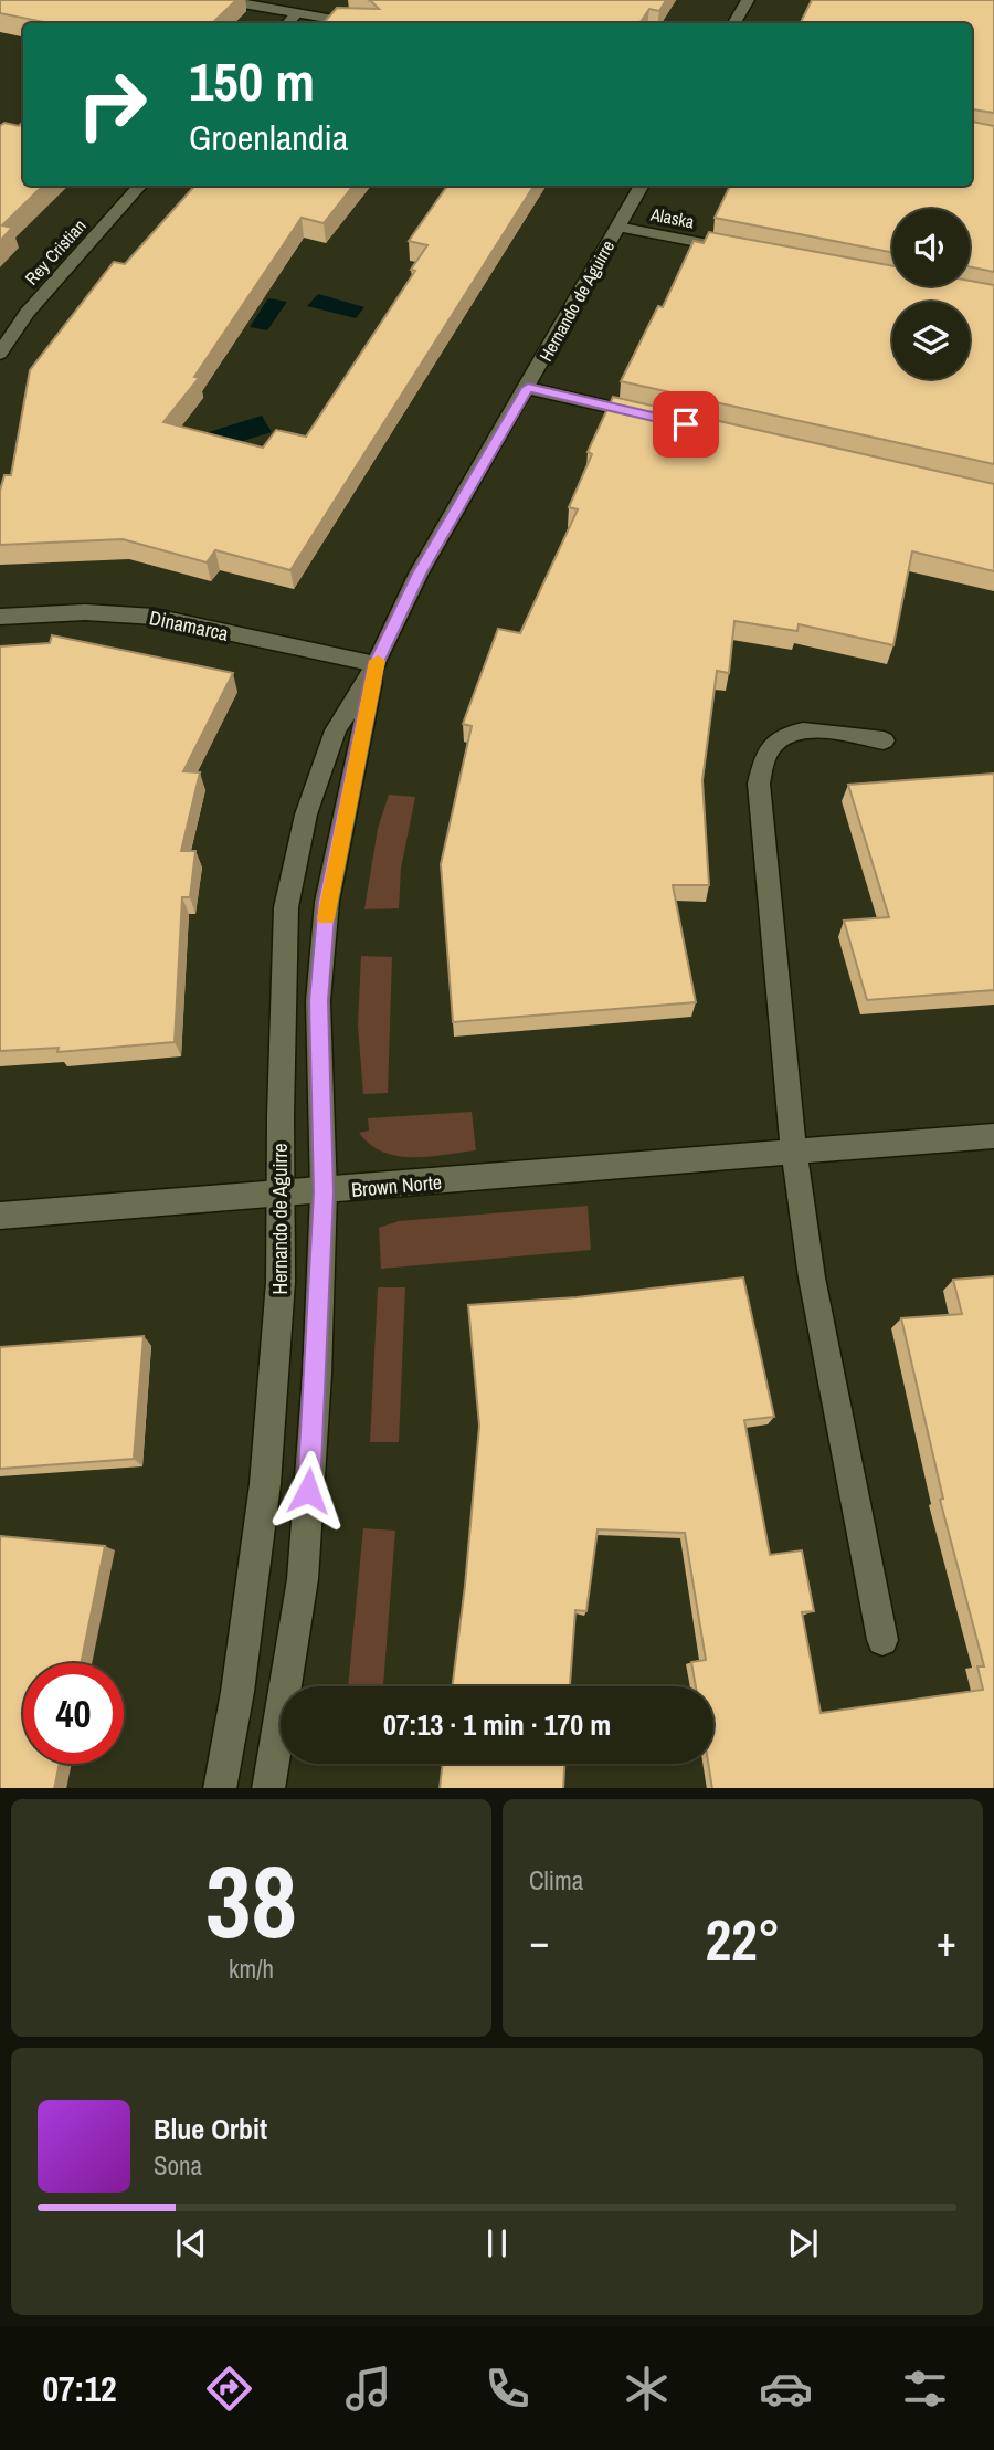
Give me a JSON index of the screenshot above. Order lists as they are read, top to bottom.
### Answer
{
  "streets": {
    "street": [
      "Alaska",
      "Rey Cristian",
      "Hernando de Aguirre",
      "Dinamarca",
      "Brown Norte"
    ]
  },
  "crossings": [
    ["Alaska", "Hernando de Aguirre"],
    ["Hernando de Aguirre", "Dinamarca"],
    ["Hernando de Aguirre", "Brown Norte"]
  ],
  "page": {
    "turn": ["150 m", "Groenlandia"],
    "limit": "40",
    "trip": "07:13 · 1 min · 170 m",
    "tile": [
      ["38", "km/h"],
      "Clima"
    ],
    "heat": ["−", "22°", "+"],
    "song": ["Blue Orbit", "Sona"],
    "tabs": "07:12"
  }
}
